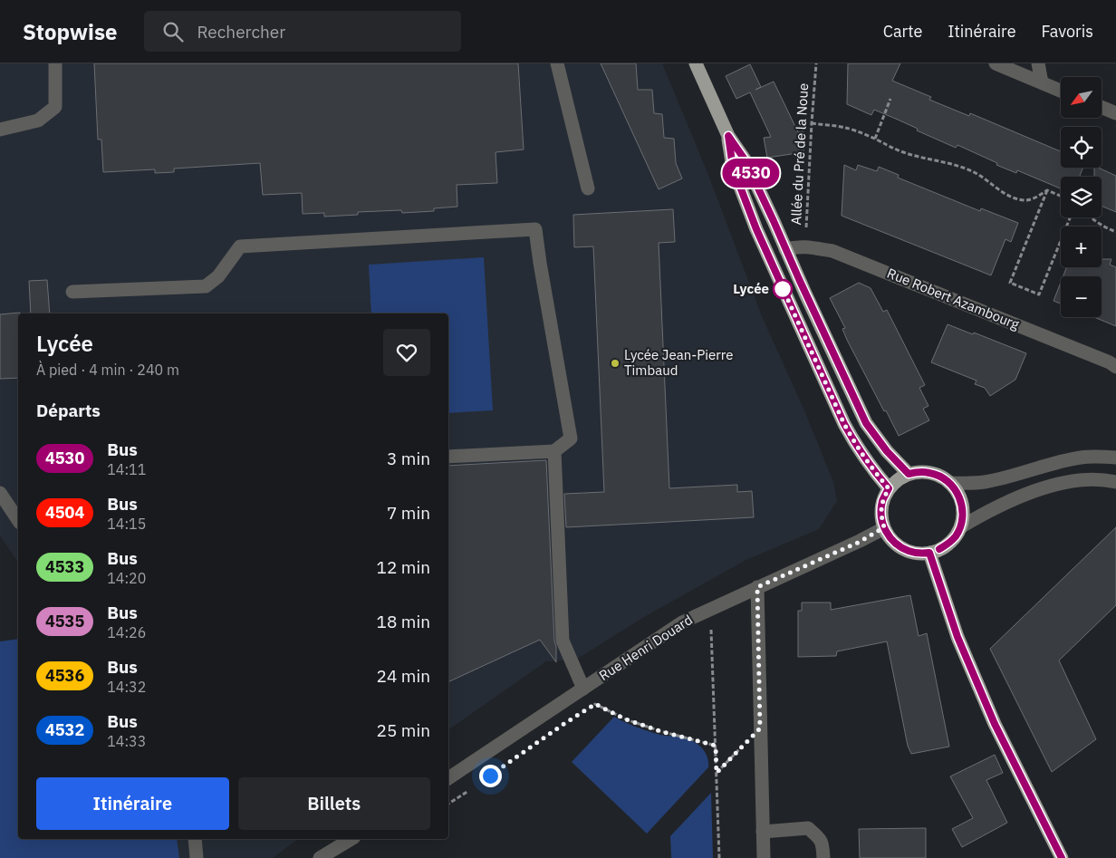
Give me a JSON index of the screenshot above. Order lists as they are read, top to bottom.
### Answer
{
  "streets": {
    "street": ["Rue Robert Azambourg", "Rue Henri Douard"],
    "path": ["Allée du Pré de la Noue"]
  },
  "crossings": [
    ["Allée du Pré de la Noue", "Rue Robert Azambourg"]
  ],
  "places": ["Lycée", "Lycée Jean-Pierre Timbaud"],
  "lines": ["bus line 4530"],
  "north": "bottom left",
  "page": {
    "header": "Stopwise",
    "search": "Rechercher",
    "nav": ["Carte", "Itinéraire", "Favoris"],
    "on_map": "4530",
    "map_buttons": ["+", "−"],
    "heading": [
      ["Lycée", "À pied · 4 min · 240 m"],
      "Départs"
    ],
    "list": [
      {
        "mark": "4530",
        "name": "Bus",
        "note": "14:11",
        "value": "3 min"
      },
      {
        "mark": "4504",
        "name": "Bus",
        "note": "14:15",
        "value": "7 min"
      },
      {
        "mark": "4533",
        "name": "Bus",
        "note": "14:20",
        "value": "12 min"
      },
      {
        "mark": "4535",
        "name": "Bus",
        "note": "14:26",
        "value": "18 min"
      },
      {
        "mark": "4536",
        "name": "Bus",
        "note": "14:32",
        "value": "24 min"
      },
      {
        "mark": "4532",
        "name": "Bus",
        "note": "14:33",
        "value": "25 min"
      }
    ],
    "buttons": ["Itinéraire", "Billets"]
  }
}
